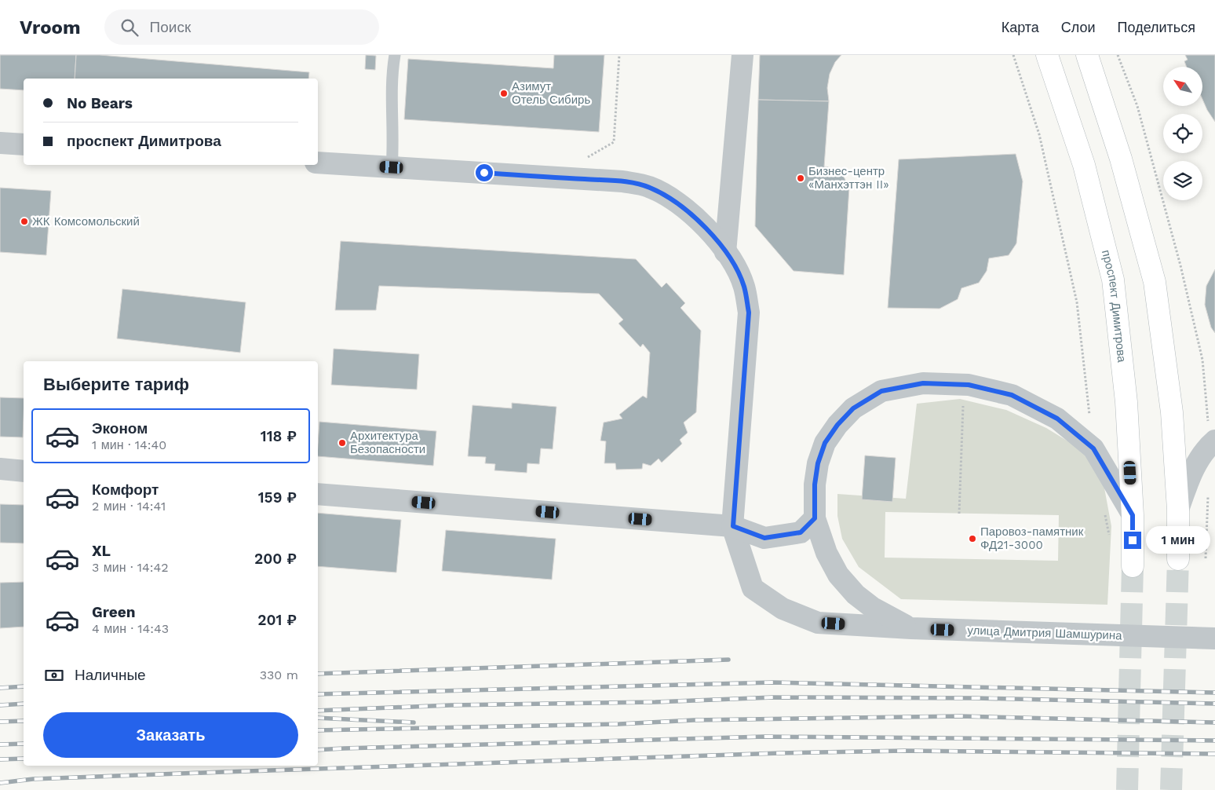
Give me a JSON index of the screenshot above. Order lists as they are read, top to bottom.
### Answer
{
  "streets": {
    "main road": ["проспект Димитрова"],
    "street": ["улица Дмитрия Шамшурина"]
  },
  "places": [
    "Азимут Отель Сибирь",
    "Бизнес-центр «Манхэттэн II»",
    "ЖК Комсомольский",
    "Архитектура Безопасности",
    "Паровоз-памятник ФД21-3000"
  ],
  "north": "top left",
  "page": {
    "header": "Vroom",
    "search": "Поиск",
    "nav": ["Карта", "Слои", "Поделиться"],
    "banner": ["No Bears", "проспект Димитрова"],
    "heading": "Выберите тариф",
    "list": [
      {
        "name": "Эконом",
        "note": "1 мин · 14:40",
        "value": "118 ₽"
      },
      {
        "name": "Комфорт",
        "note": "2 мин · 14:41",
        "value": "159 ₽"
      },
      {
        "name": "XL",
        "note": "3 мин · 14:42",
        "value": "200 ₽"
      },
      {
        "name": "Green",
        "note": "4 мин · 14:43",
        "value": "201 ₽"
      }
    ],
    "bubble": "1 мин",
    "pay": ["Наличные", "330 m"],
    "buttons": "Заказать"
  }
}
